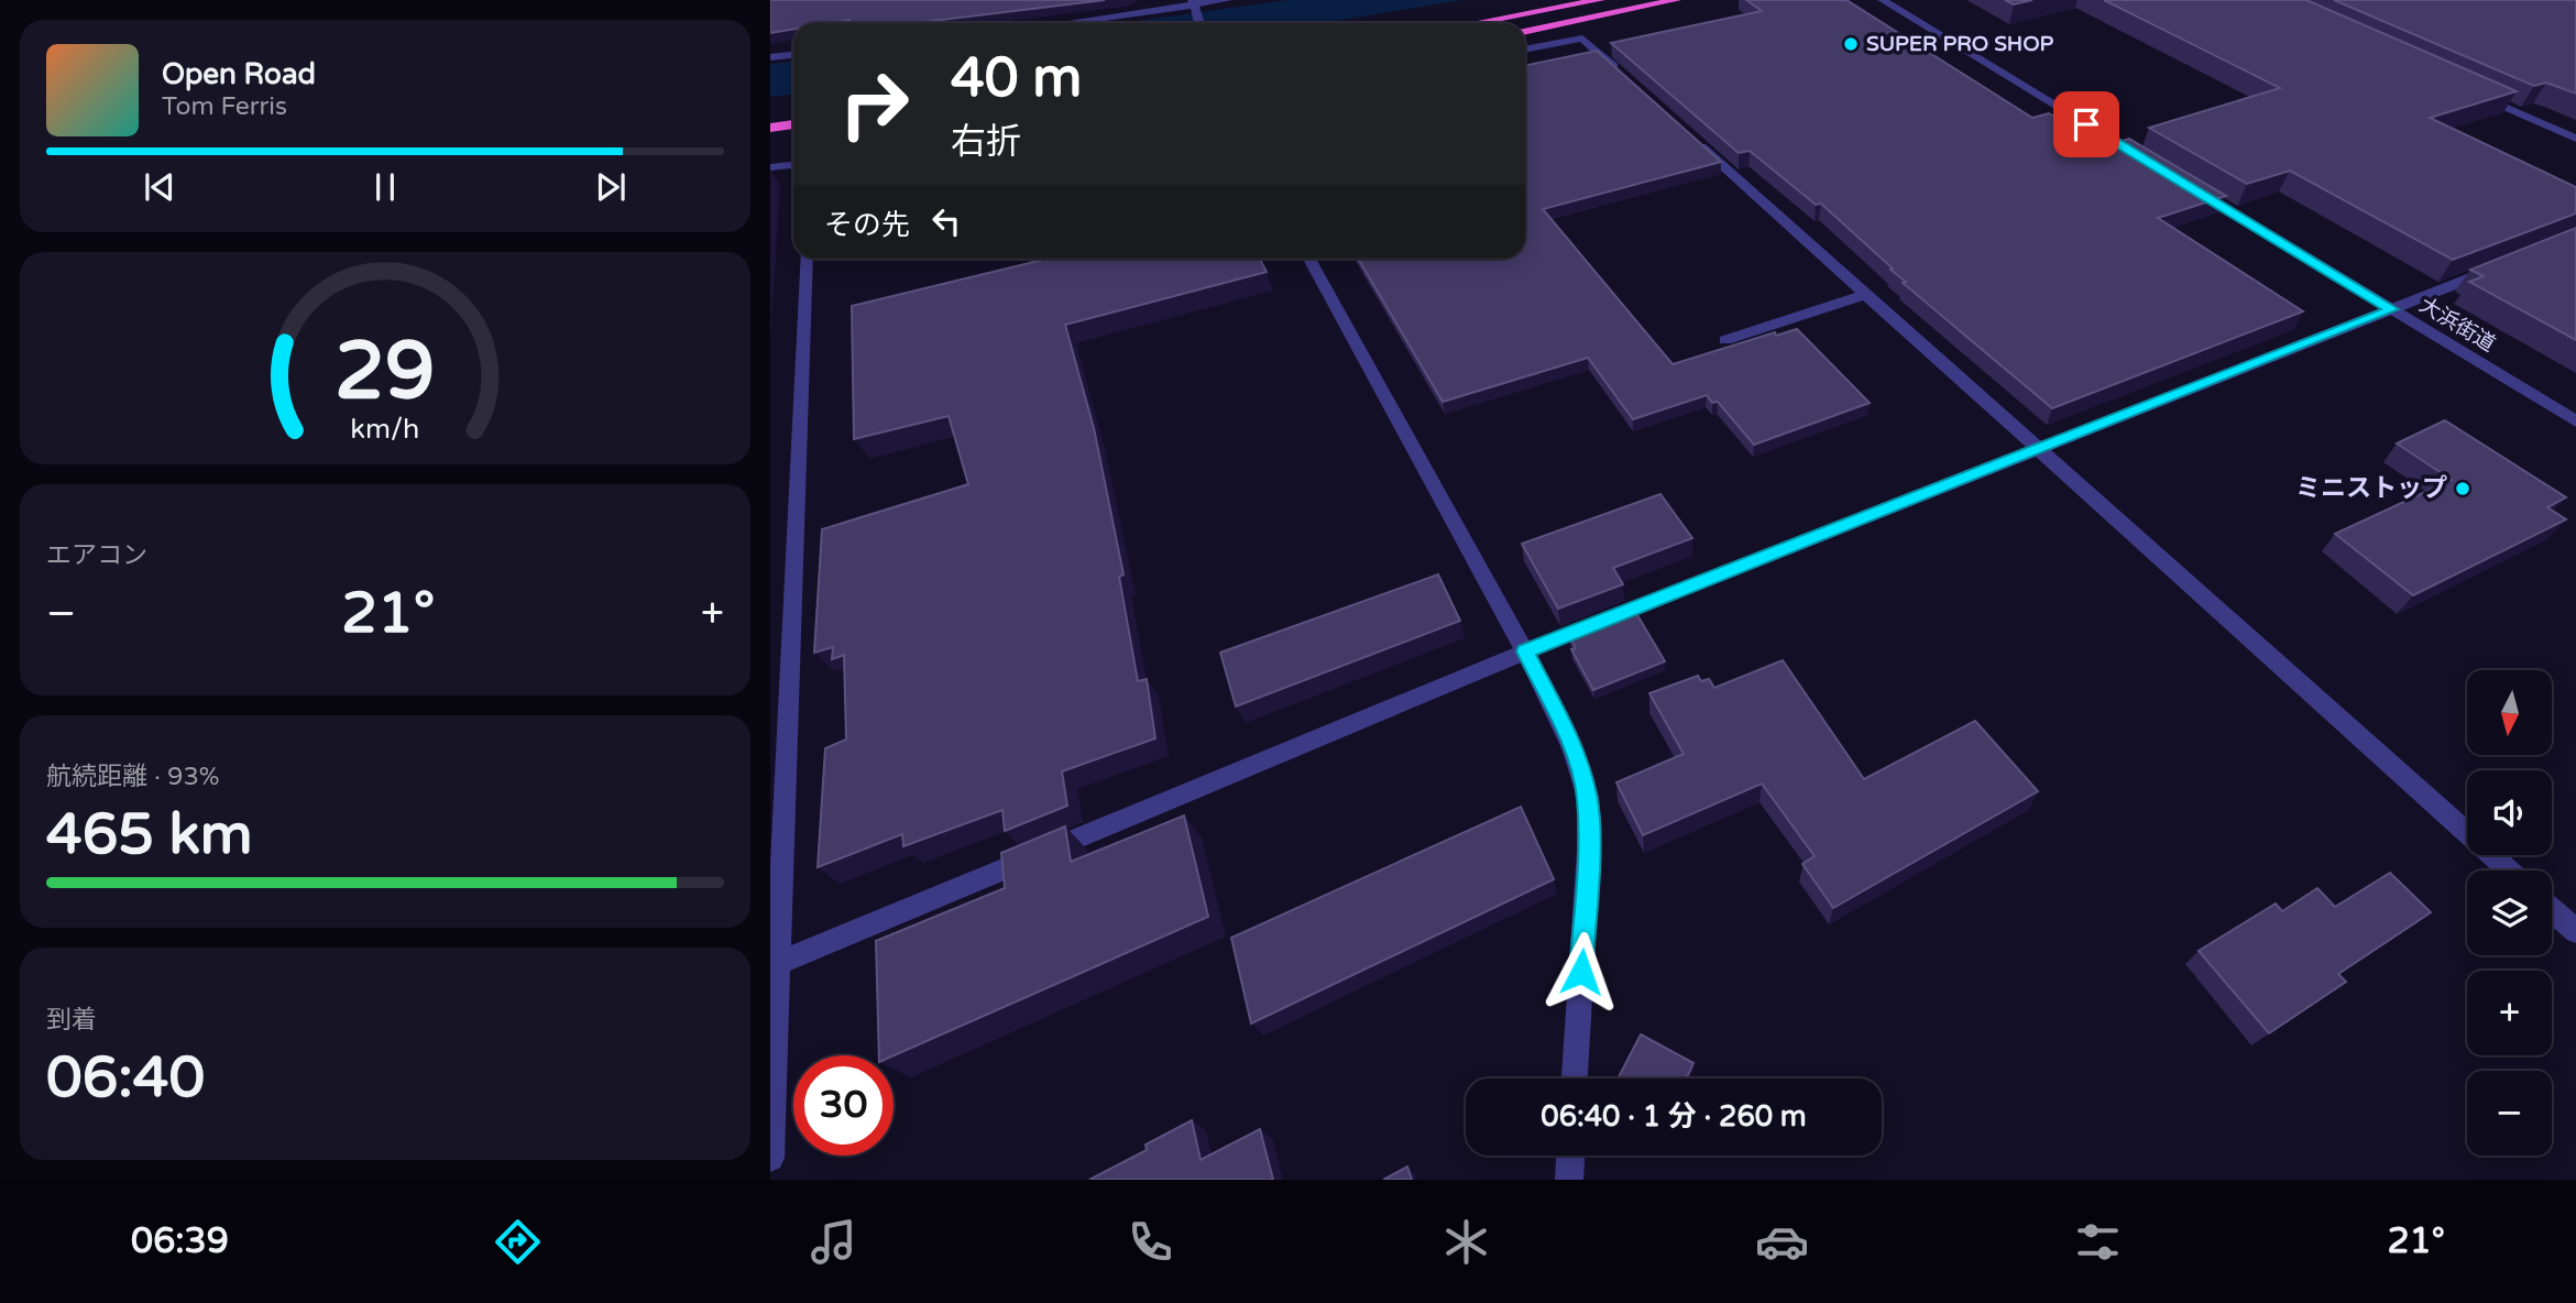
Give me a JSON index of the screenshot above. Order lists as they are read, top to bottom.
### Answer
{
  "streets": {
    "street": ["大浜街道"]
  },
  "places": ["SUPER PRO SHOP", "ミニストップ"],
  "north": "bottom",
  "page": {
    "turn": ["40 m", "右折"],
    "song": ["Open Road", "Tom Ferris"],
    "then": "その先",
    "tile": [
      "エアコン",
      ["航続距離 · 93%", "465 km"],
      ["到着", "06:40"]
    ],
    "heat": ["−", "21°", "+"],
    "map_buttons": ["+", "−"],
    "limit": "30",
    "trip": "06:40 · 1 分 · 260 m",
    "tabs": ["06:39", "21°"],
    "gauge": ["29", "km/h"]
  }
}
